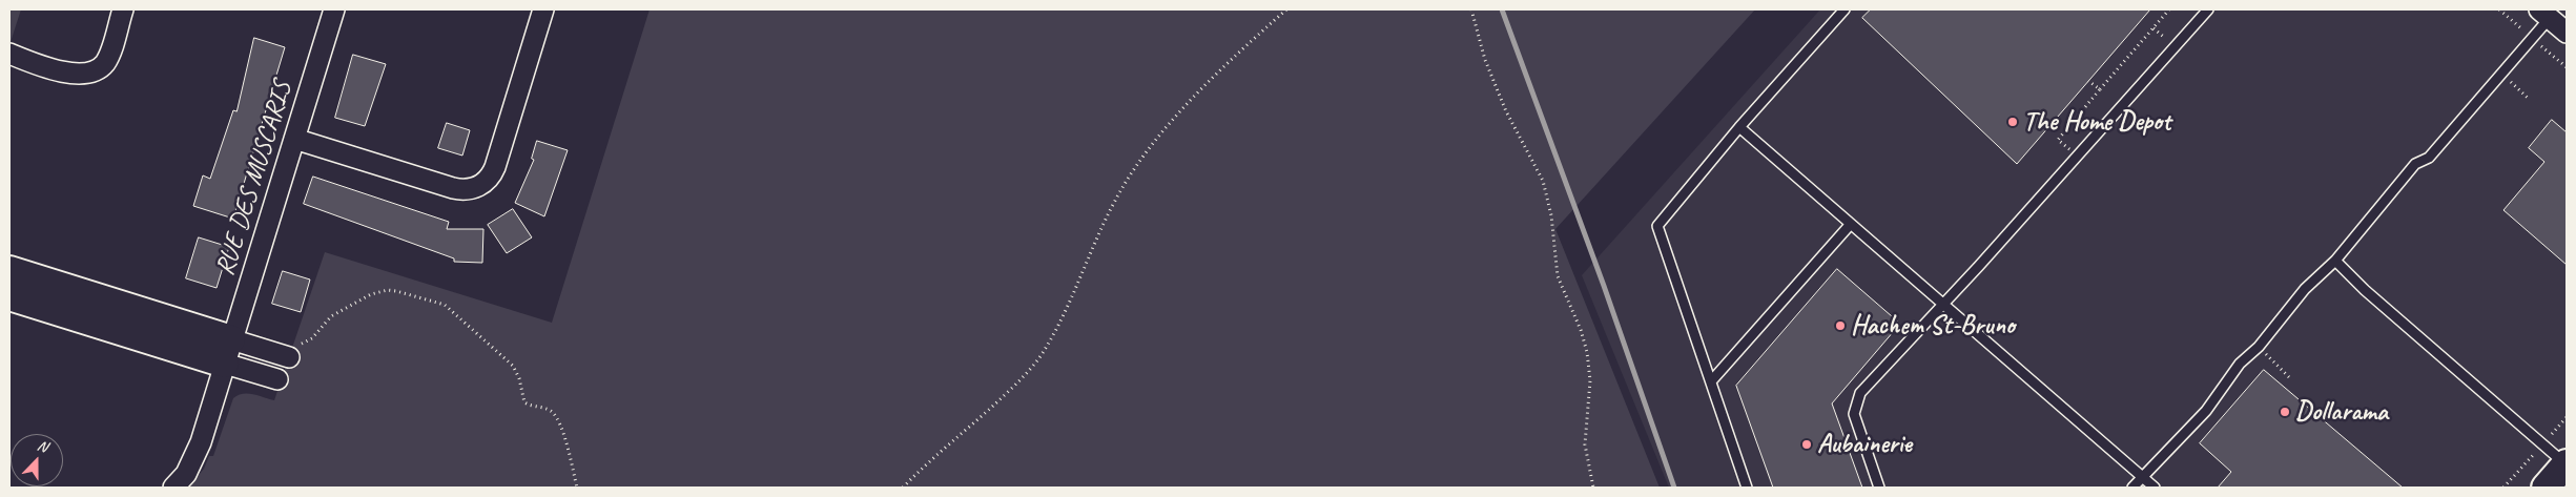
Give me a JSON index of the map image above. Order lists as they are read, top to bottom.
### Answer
{
  "streets": {
    "street": ["RUE DES MUSCARIS"]
  },
  "places": [
    "The Home Depot",
    "Hachem St-Bruno",
    "Dollarama",
    "Aubainerie"
  ],
  "north": "top"
}
